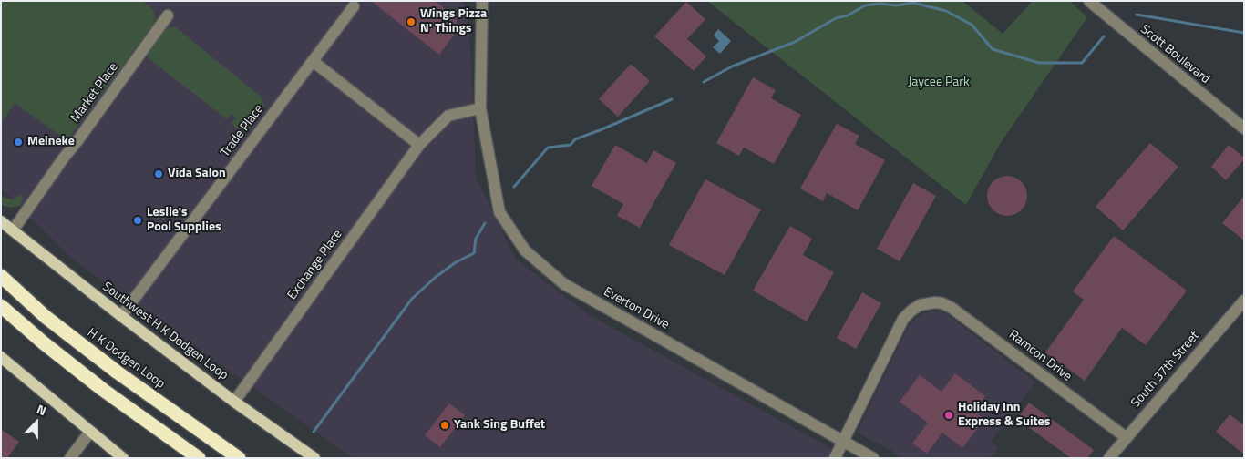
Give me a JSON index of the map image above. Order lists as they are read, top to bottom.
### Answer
{
  "streets": {
    "highway": ["H K Dodgen Loop"],
    "main road": ["Southwest H K Dodgen Loop"],
    "street": [
      "Scott Boulevard",
      "Market Place",
      "Trade Place",
      "Exchange Place",
      "Everton Drive",
      "Ramcon Drive",
      "South 37th Street"
    ]
  },
  "crossings": [
    ["Market Place", "Southwest H K Dodgen Loop"],
    ["Trade Place", "Southwest H K Dodgen Loop"],
    ["Exchange Place", "Everton Drive"],
    ["Exchange Place", "Southwest H K Dodgen Loop"],
    ["Everton Drive", "Ramcon Drive"],
    ["Ramcon Drive", "South 37th Street"]
  ],
  "parks": ["Jaycee Park"],
  "places": [
    "Wings Pizza N' Things",
    "Meineke",
    "Vida Salon",
    "Leslie's Pool Supplies",
    "Holiday Inn Express & Suites",
    "Yank Sing Buffet"
  ],
  "north": "top"
}
